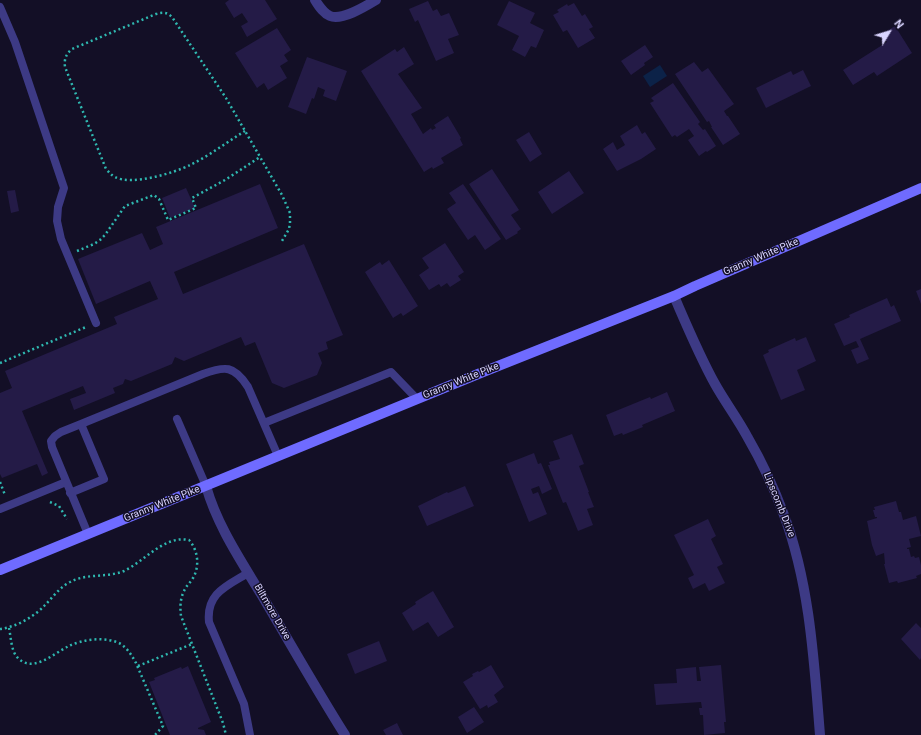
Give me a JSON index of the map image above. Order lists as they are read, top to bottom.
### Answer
{
  "streets": {
    "main road": ["Granny White Pike"],
    "street": ["Lipscomb Drive", "Biltmore Drive"]
  },
  "crossings": [
    ["Granny White Pike", "Lipscomb Drive"],
    ["Granny White Pike", "Biltmore Drive"]
  ],
  "north": "top right"
}
